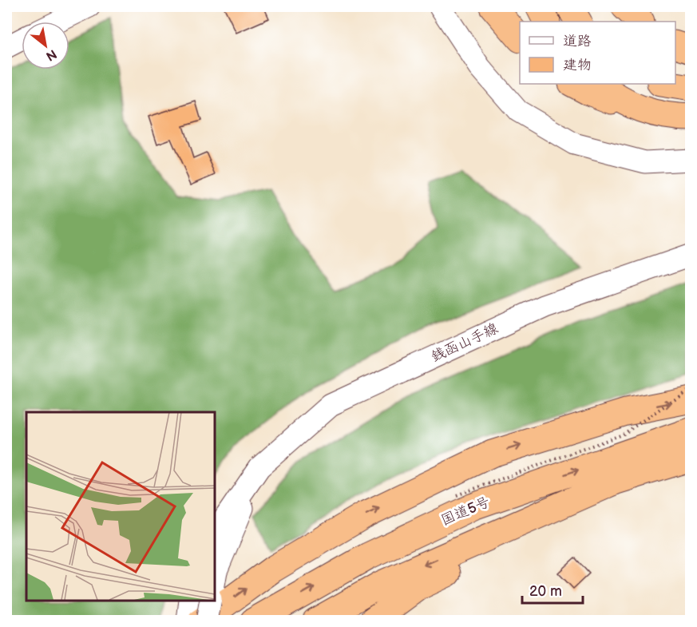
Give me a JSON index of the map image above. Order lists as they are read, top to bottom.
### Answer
{
  "streets": {
    "highway": ["国道5号"],
    "street": ["銭函山手線"]
  },
  "legend": ["道路", "建物"],
  "scale_bar": "20 m",
  "north": "bottom right"
}
